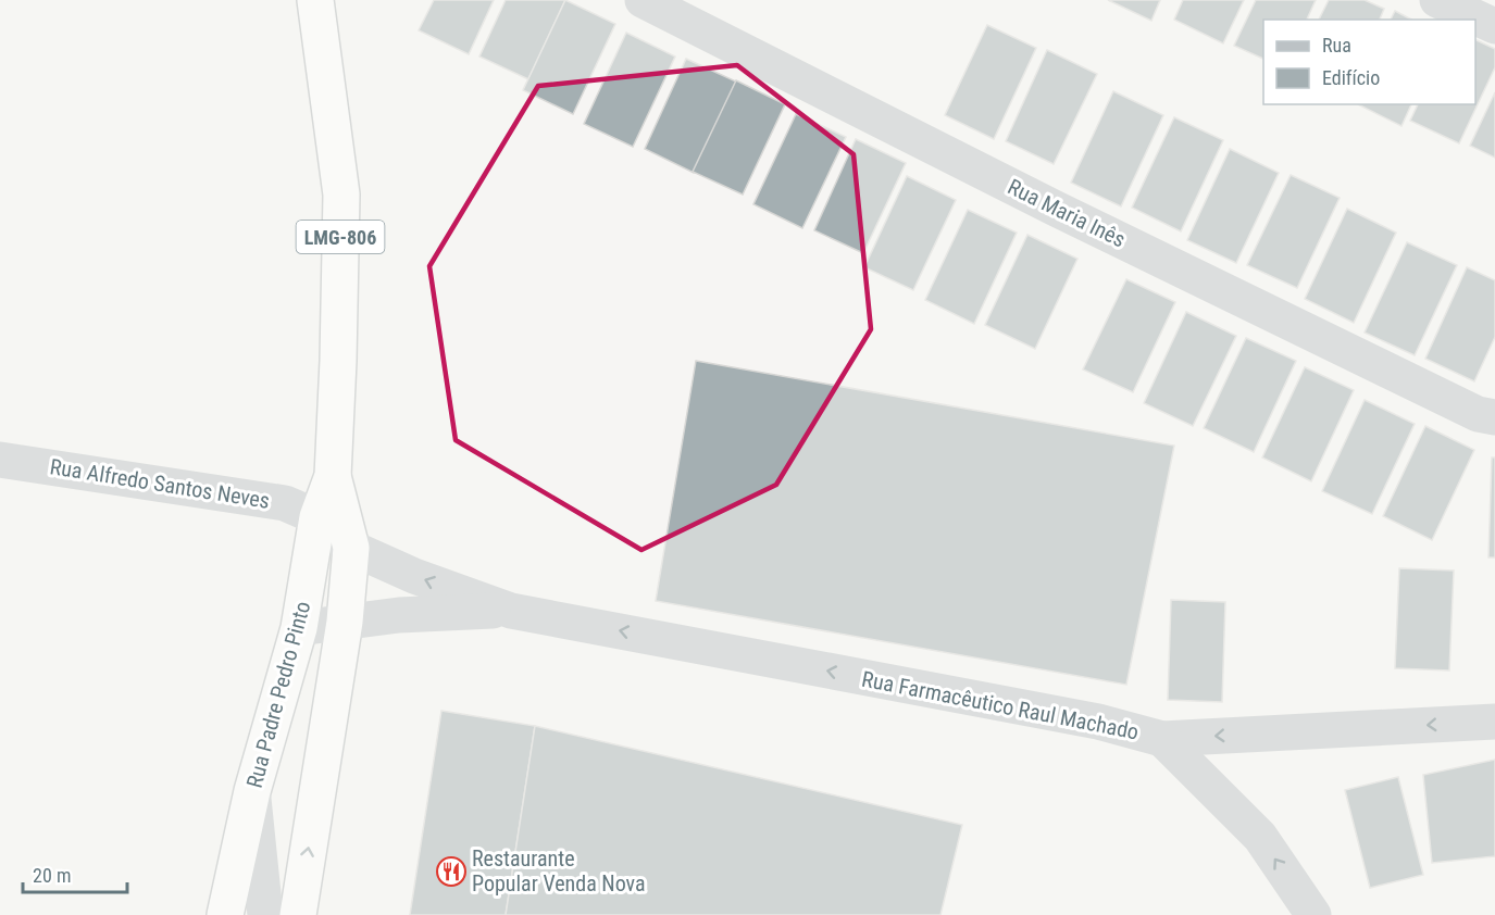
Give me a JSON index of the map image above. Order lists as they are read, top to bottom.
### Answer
{
  "streets": {
    "highway": ["LMG-806", "Rua Padre Pedro Pinto"],
    "street": ["Rua Maria Inês", "Rua Alfredo Santos Neves", "Rua Farmacêutico Raul Machado"]
  },
  "crossings": [
    ["Rua Alfredo Santos Neves", "Rua Padre Pedro Pinto"],
    ["Rua Alfredo Santos Neves", "Rua Farmacêutico Raul Machado"],
    ["Rua Padre Pedro Pinto", "Rua Farmacêutico Raul Machado"]
  ],
  "one_way": ["Rua Farmacêutico Raul Machado"],
  "places": {
    "restaurant": ["Restaurante Popular Venda Nova"]
  },
  "legend": ["Rua", "Edifício"],
  "scale_bar": "20 m"
}
